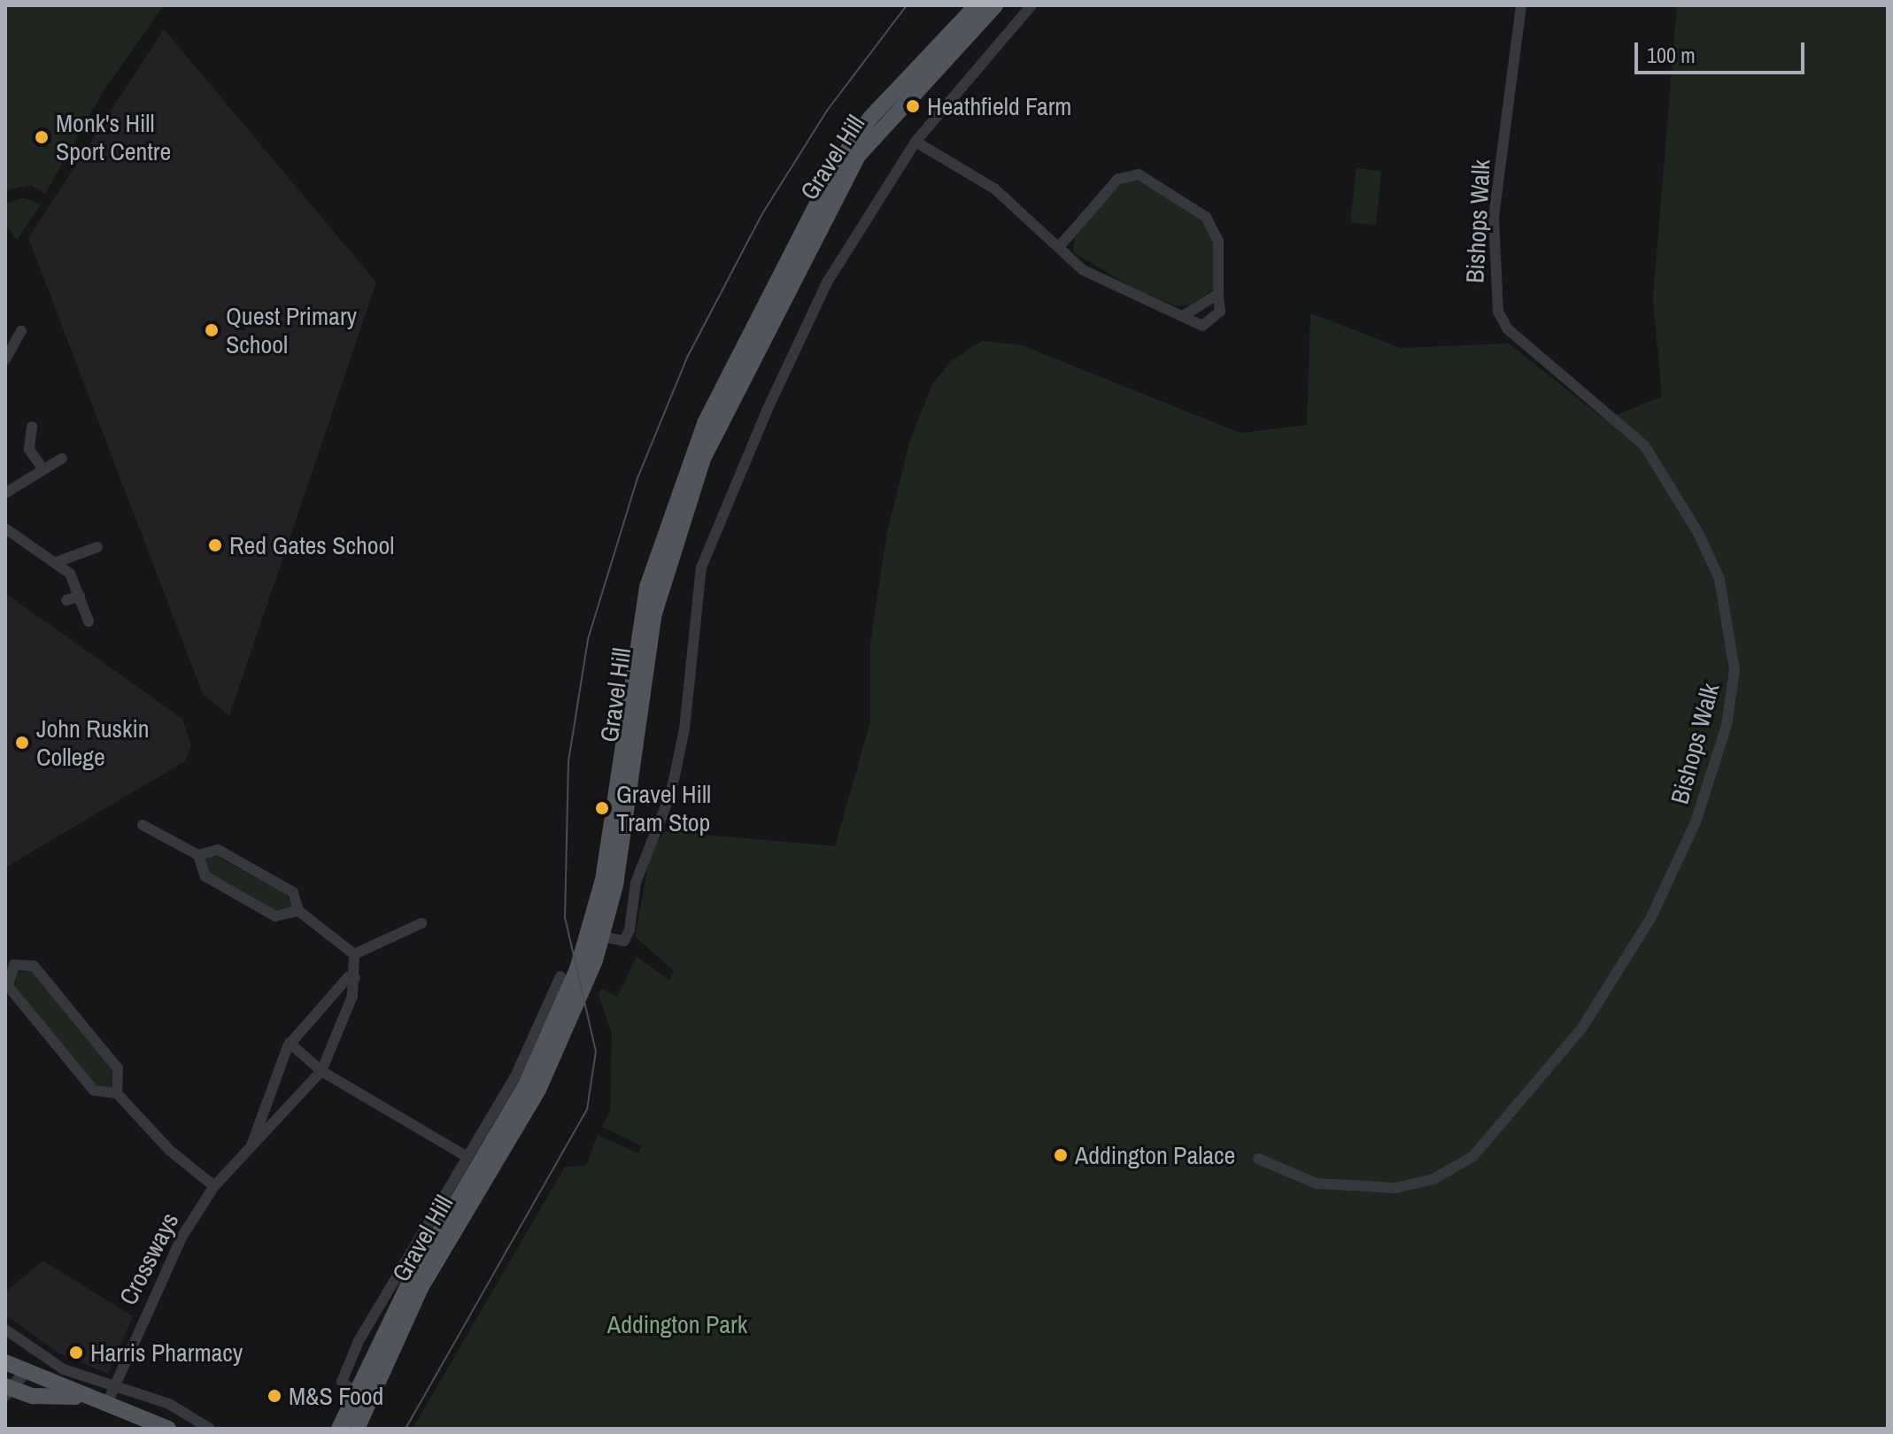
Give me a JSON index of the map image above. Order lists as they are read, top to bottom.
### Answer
{
  "streets": {
    "main road": ["Gravel Hill"],
    "street": ["Bishops Walk", "Crossways"]
  },
  "parks": ["Addington Park"],
  "places": [
    "Heathfield Farm",
    "Monk's Hill Sport Centre",
    "Quest Primary School",
    "Red Gates School",
    "John Ruskin College",
    "Gravel Hill Tram Stop",
    "Addington Palace",
    "Harris Pharmacy",
    "M&S Food"
  ],
  "scale_bar": "100 m"
}
